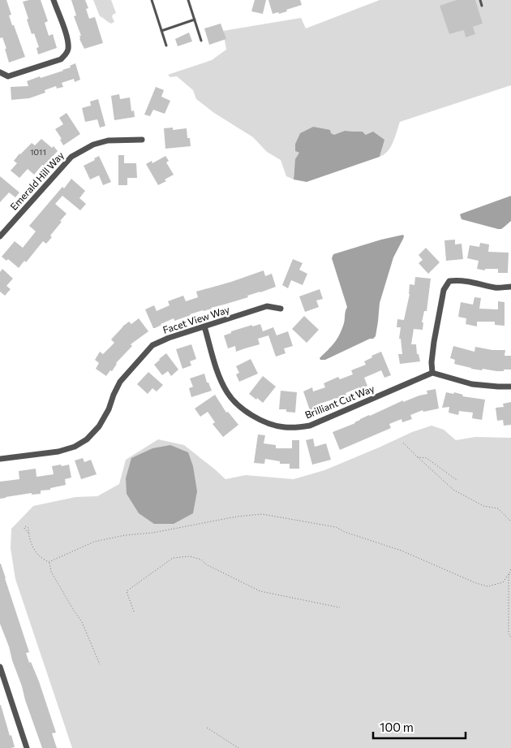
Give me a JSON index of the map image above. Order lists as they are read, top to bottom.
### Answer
{
  "streets": {
    "street": ["Emerald Hill Way", "Facet View Way", "Brilliant Cut Way"]
  },
  "crossings": [
    ["Facet View Way", "Brilliant Cut Way"]
  ],
  "house_numbers": ["1011"],
  "scale_bar": "100 m"
}
